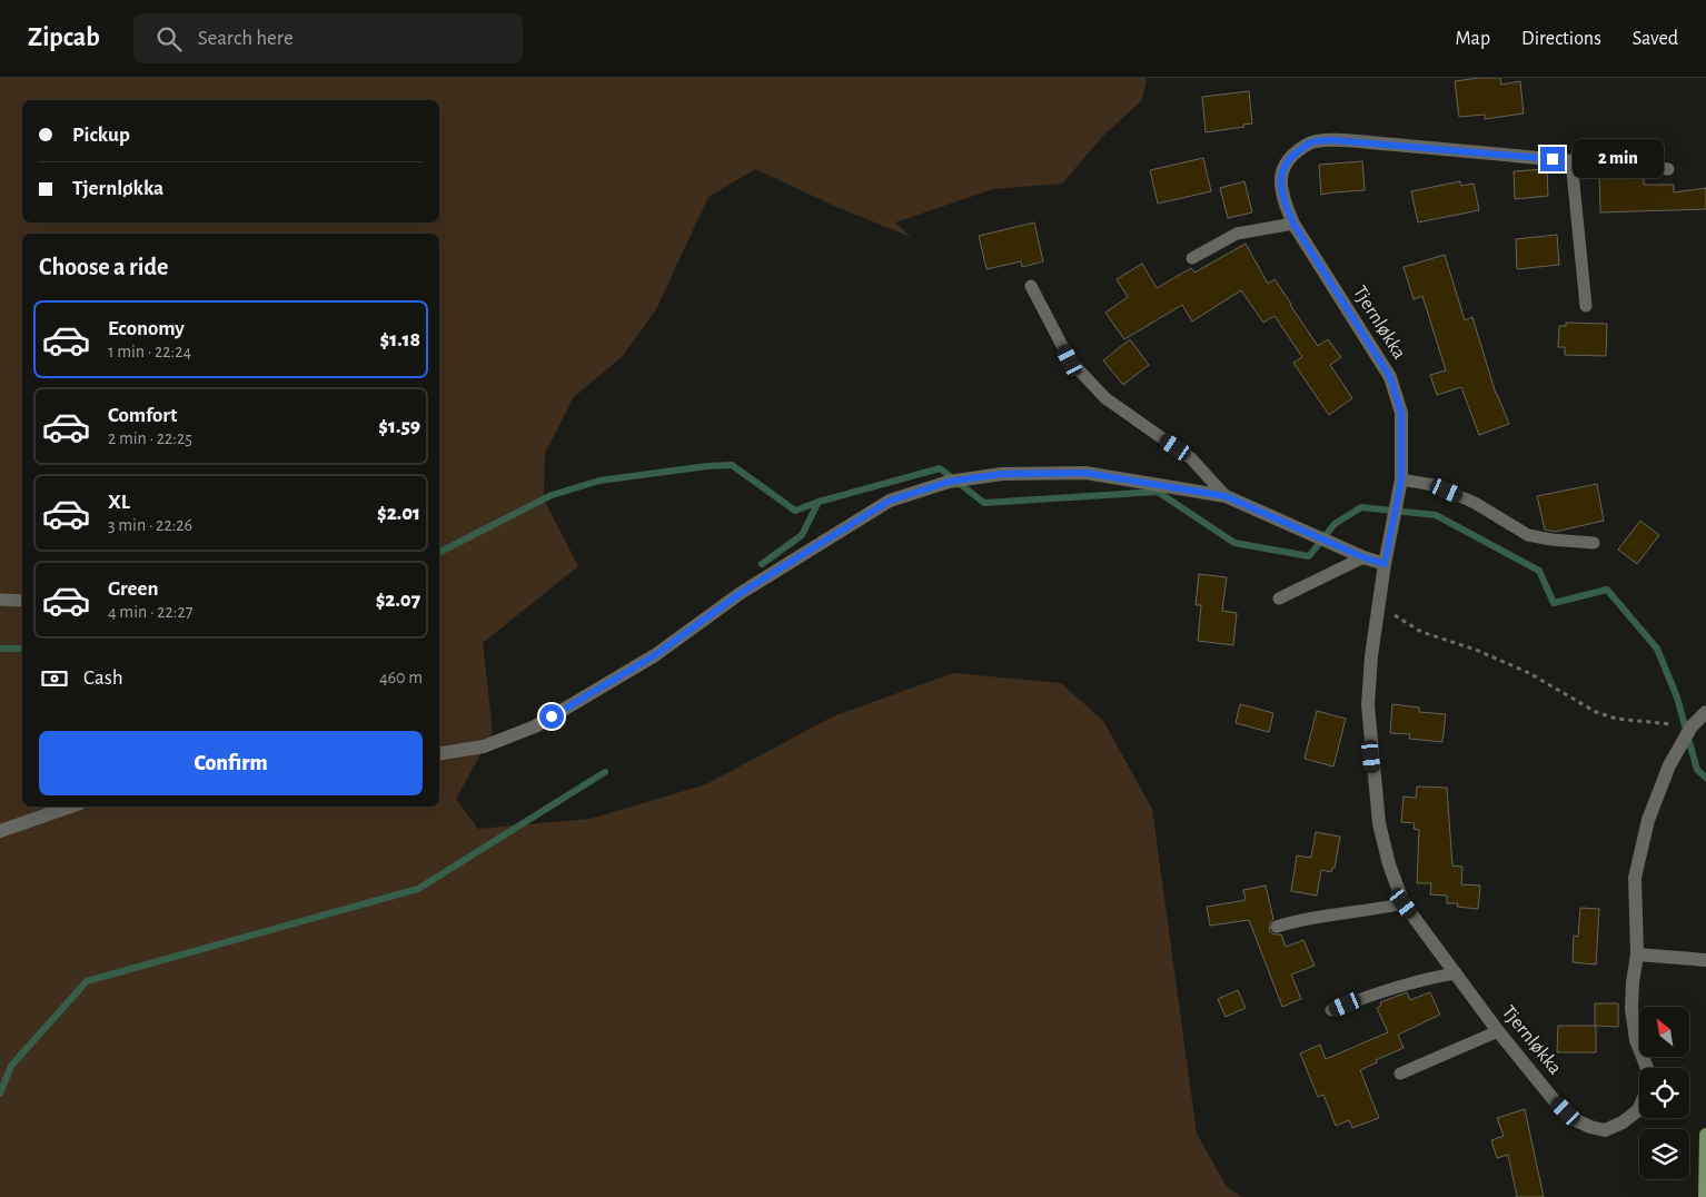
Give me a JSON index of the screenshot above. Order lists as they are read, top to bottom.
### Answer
{
  "streets": {
    "street": ["Tjernløkka"]
  },
  "north": "top left",
  "page": {
    "header": "Zipcab",
    "search": "Search here",
    "nav": ["Map", "Directions", "Saved"],
    "banner": ["Pickup", "Tjernløkka"],
    "bubble": "2 min",
    "heading": "Choose a ride",
    "list": [
      {
        "name": "Economy",
        "note": "1 min · 22:24",
        "value": "$1.18"
      },
      {
        "name": "Comfort",
        "note": "2 min · 22:25",
        "value": "$1.59"
      },
      {
        "name": "XL",
        "note": "3 min · 22:26",
        "value": "$2.01"
      },
      {
        "name": "Green",
        "note": "4 min · 22:27",
        "value": "$2.07"
      }
    ],
    "pay": ["Cash", "460 m"],
    "buttons": "Confirm"
  }
}
